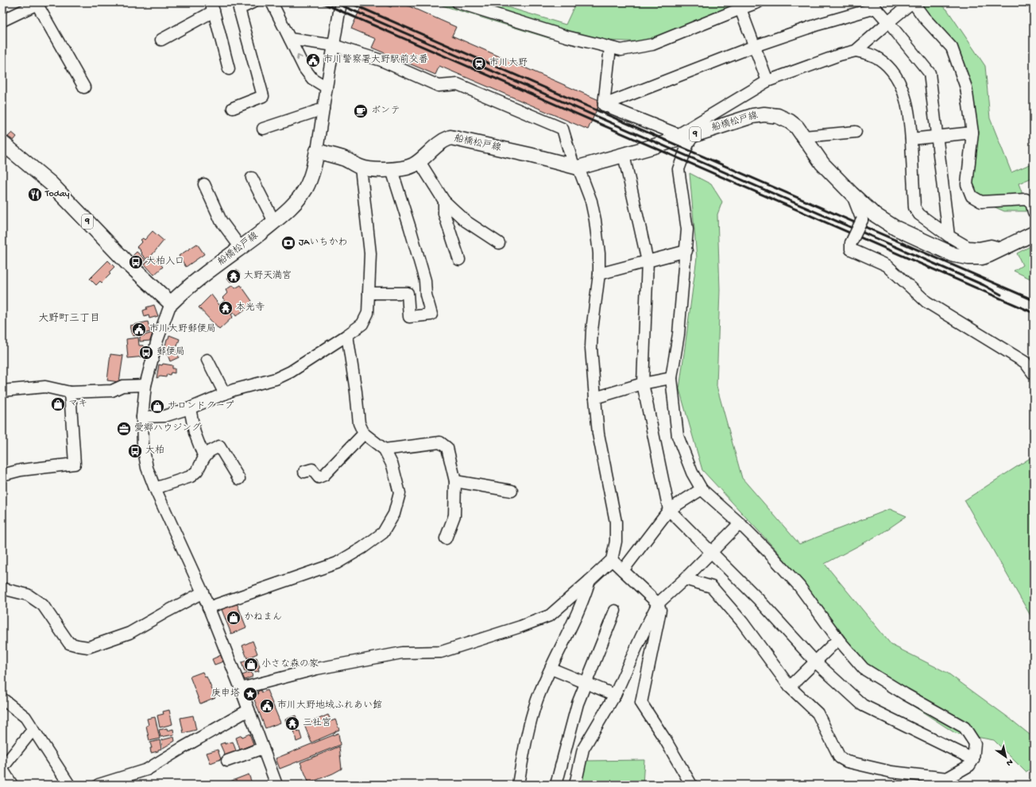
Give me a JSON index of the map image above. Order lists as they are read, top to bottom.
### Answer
{
  "streets": {
    "main road": ["船橋松戸線", "9"]
  },
  "crossings": [
    ["船橋松戸線", "9"]
  ],
  "districts": ["大野町三丁目"],
  "places": {
    "public building": ["市川警察署大野駅前交番", "市川大野郵便局", "市川大野地域ふれあい館"],
    "station": ["市川大野"],
    "cafe": ["ボンテ"],
    "restaurant": ["Today"],
    "bank": ["JAいちかわ"],
    "bus stop": ["大柏入口", "郵便局", "大柏"],
    "temple": ["大野天満宮", "本光寺", "三社宮"],
    "shop": [
      "マキ",
      "サロンドクープ",
      "かねまん",
      "小さな森の家"
    ],
    "office": ["愛郷ハウジング"],
    "place": ["庚申塔"]
  },
  "north": "bottom right"
}
